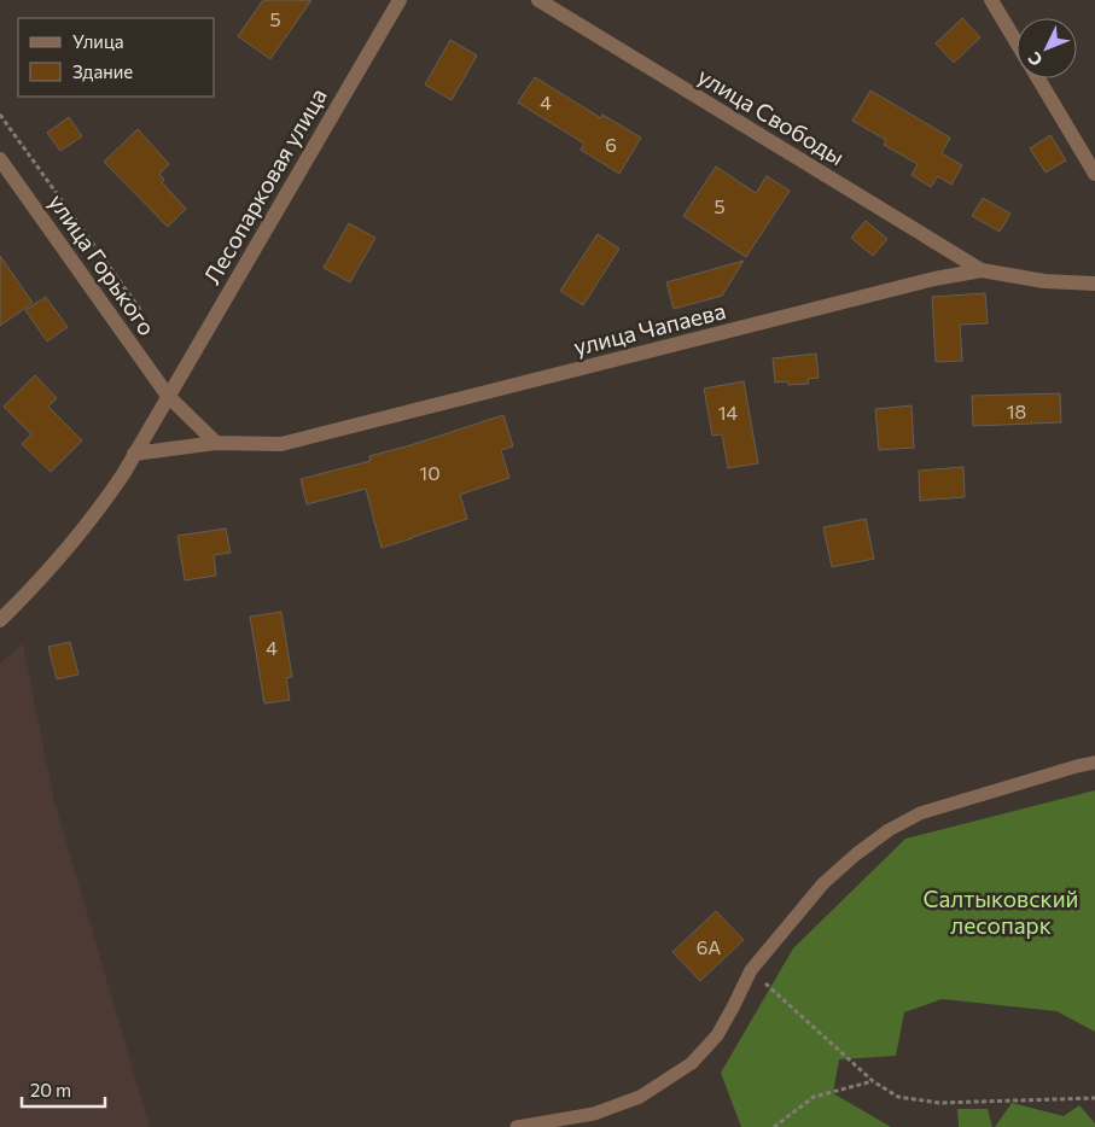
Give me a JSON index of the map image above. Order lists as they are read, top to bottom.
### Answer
{
  "streets": {
    "street": [
      "улица Свободы",
      "Лесопарковая улица",
      "улица Горького",
      "улица Чапаева"
    ]
  },
  "crossings": [
    ["улица Свободы", "улица Чапаева"],
    ["Лесопарковая улица", "улица Горького"],
    ["Лесопарковая улица", "улица Чапаева"]
  ],
  "parks": ["Салтыковский лесопарк"],
  "house_numbers": [
    "5",
    "4",
    "6",
    "5",
    "18",
    "14",
    "10",
    "4",
    "6А"
  ],
  "legend": ["Улица", "Здание"],
  "scale_bar": "20 m",
  "north": "bottom left"
}
